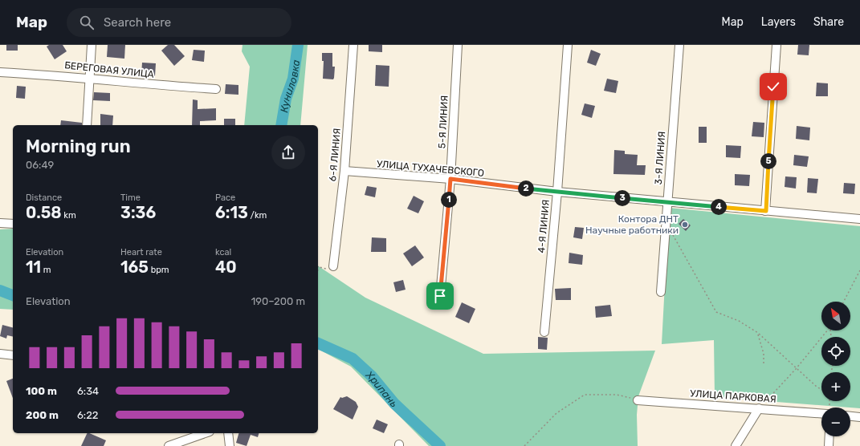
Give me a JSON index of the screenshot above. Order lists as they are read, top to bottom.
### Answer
{
  "streets": {
    "street": [
      "БЕРЕГОВАЯ УЛИЦА",
      "5-Я ЛИНИЯ",
      "6-Я ЛИНИЯ",
      "3-Я ЛИНИЯ",
      "УЛИЦА ТУХАЧЕВСКОГО",
      "4-Я ЛИНИЯ",
      "УЛИЦА ПАРКОВАЯ"
    ]
  },
  "crossings": [
    ["5-Я ЛИНИЯ", "УЛИЦА ТУХАЧЕВСКОГО"],
    ["6-Я ЛИНИЯ", "УЛИЦА ТУХАЧЕВСКОГО"],
    ["3-Я ЛИНИЯ", "УЛИЦА ТУХАЧЕВСКОГО"],
    ["УЛИЦА ТУХАЧЕВСКОГО", "4-Я ЛИНИЯ"]
  ],
  "water": ["Куниловка", "Хрипань"],
  "places": ["Контора ДНТ Научные работники"],
  "north": "top left",
  "page": {
    "header": "Map",
    "search": "Search here",
    "nav": ["Map", "Layers", "Share"],
    "heading": ["Morning run", "06:49"],
    "pins": [
      "5",
      "2",
      "3",
      "1",
      "4"
    ],
    "stats": [
      ["Distance", "0.58 km"],
      ["Time", "3:36"],
      ["Pace", "6:13 /km"],
      ["Elevation", "11 m"],
      ["Heart rate", "165 bpm"],
      ["kcal", "40"]
    ],
    "chart": ["Elevation", "190–200 m"],
    "map_buttons": ["+", "−"],
    "list": [
      {
        "name": "100 m",
        "note": "6:34"
      },
      {
        "name": "200 m",
        "note": "6:22"
      }
    ]
  }
}
